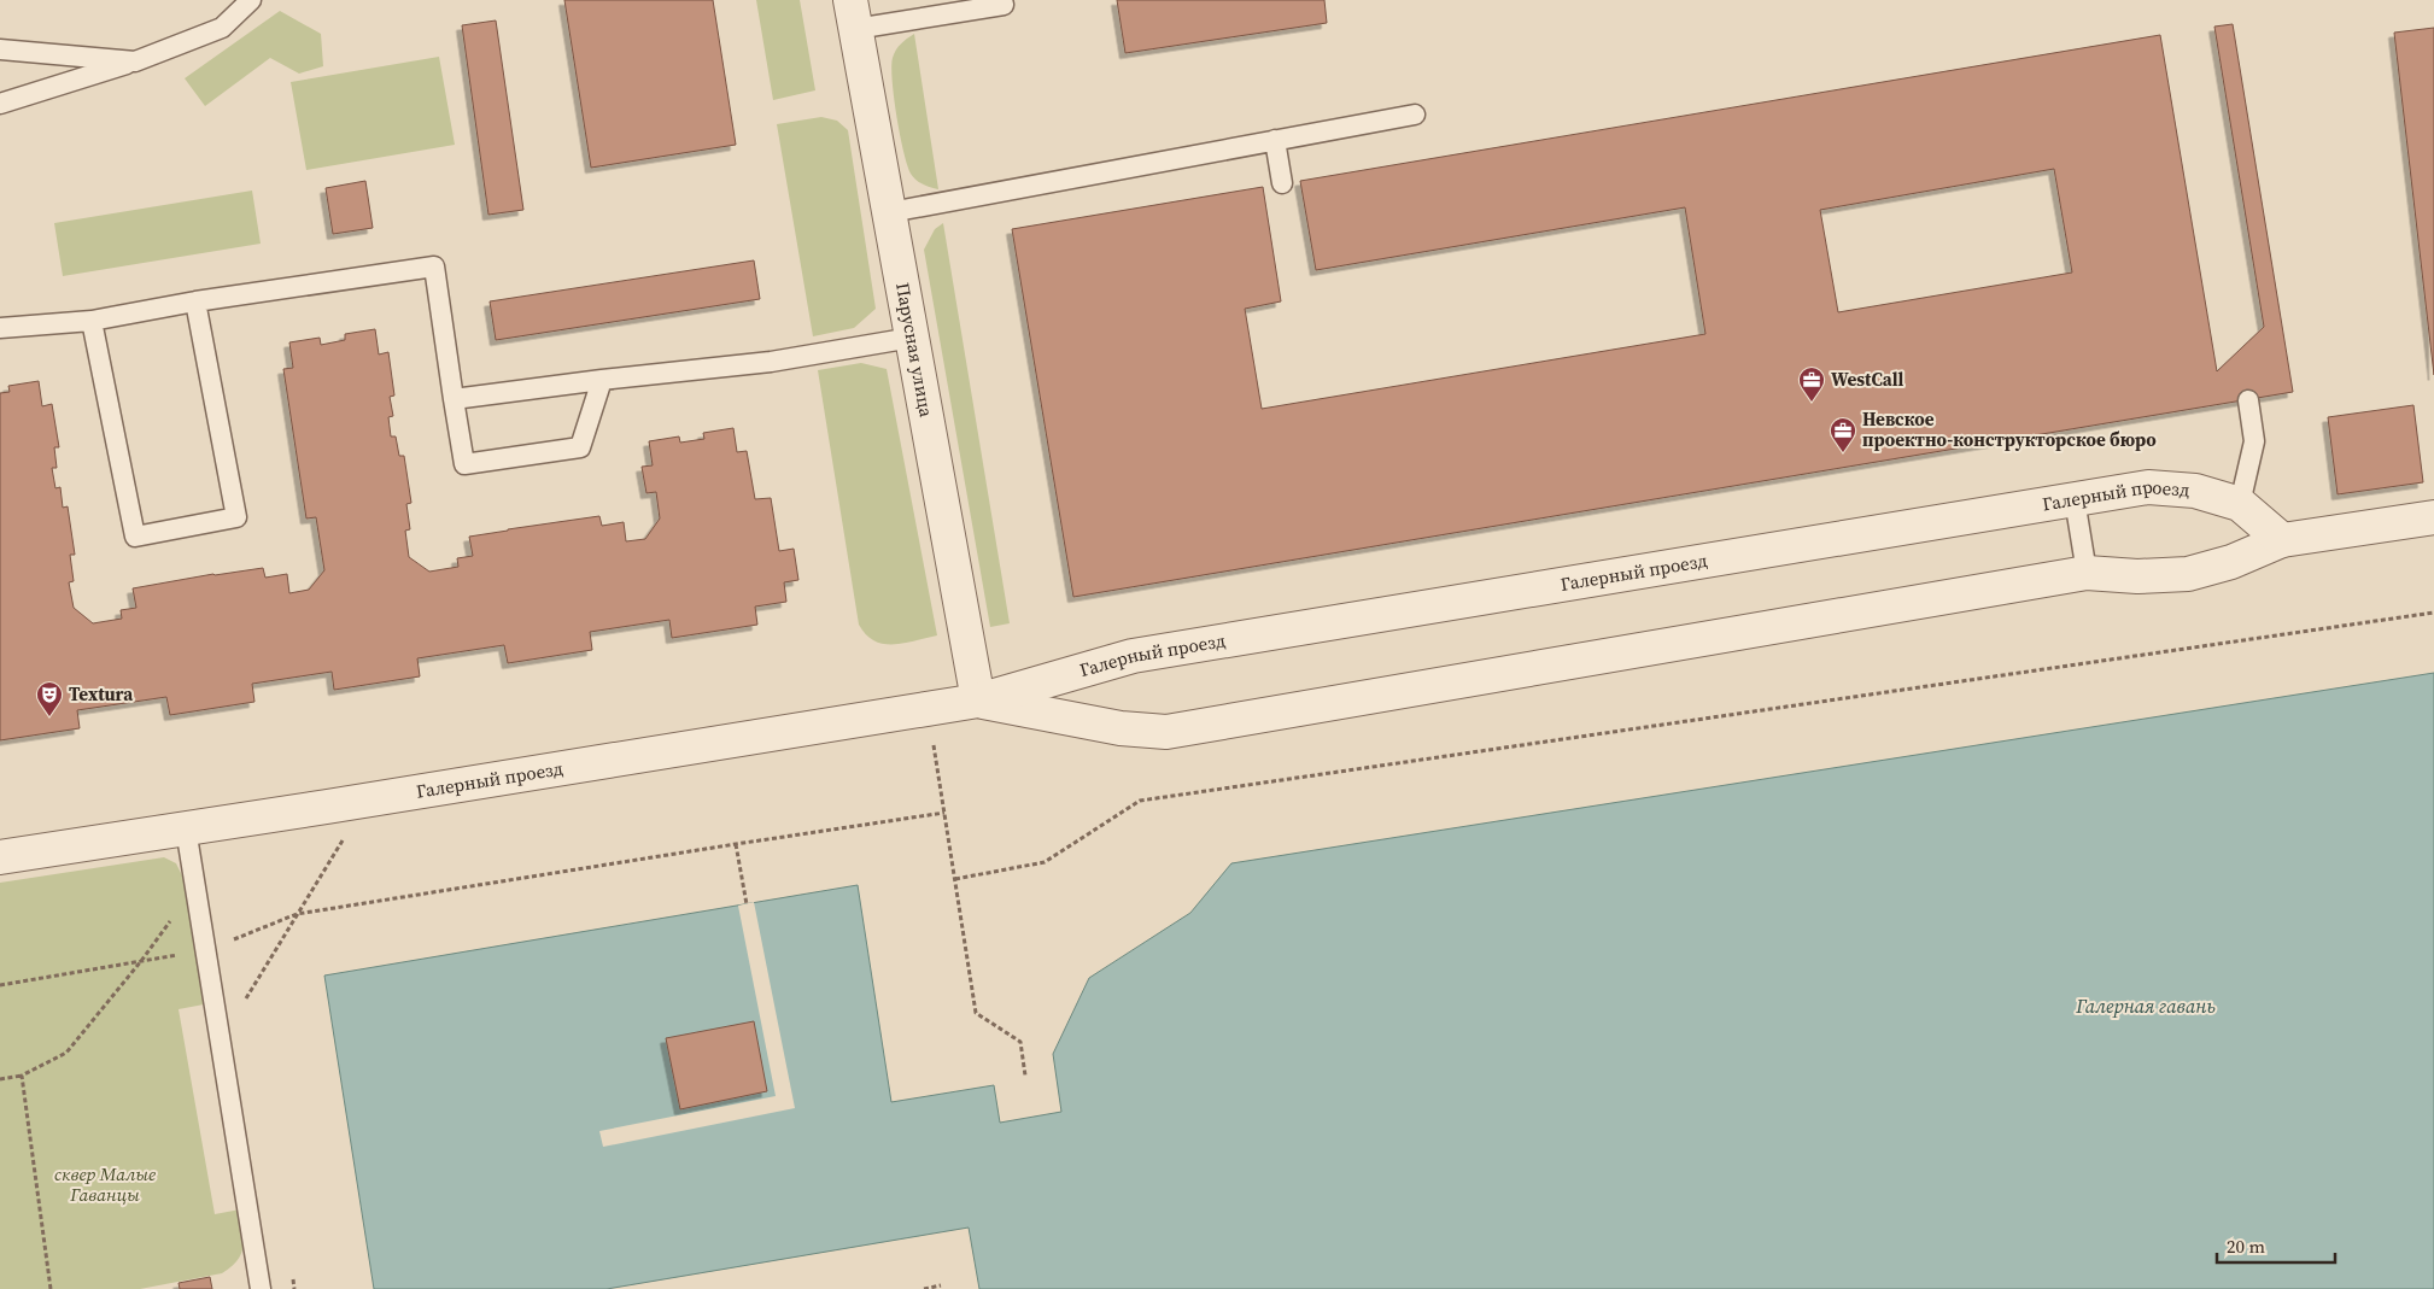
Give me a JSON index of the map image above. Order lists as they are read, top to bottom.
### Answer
{
  "streets": {
    "street": ["Парусная улица", "Галерный проезд"]
  },
  "crossings": [
    ["Парусная улица", "Галерный проезд"]
  ],
  "water": ["Галерная гавань"],
  "parks": ["сквер Малые Гаванцы"],
  "places": {
    "office": ["WestCall", "Невское проектно-конструкторское бюро"],
    "theatre": ["Textura"]
  },
  "scale_bar": "20 m"
}
